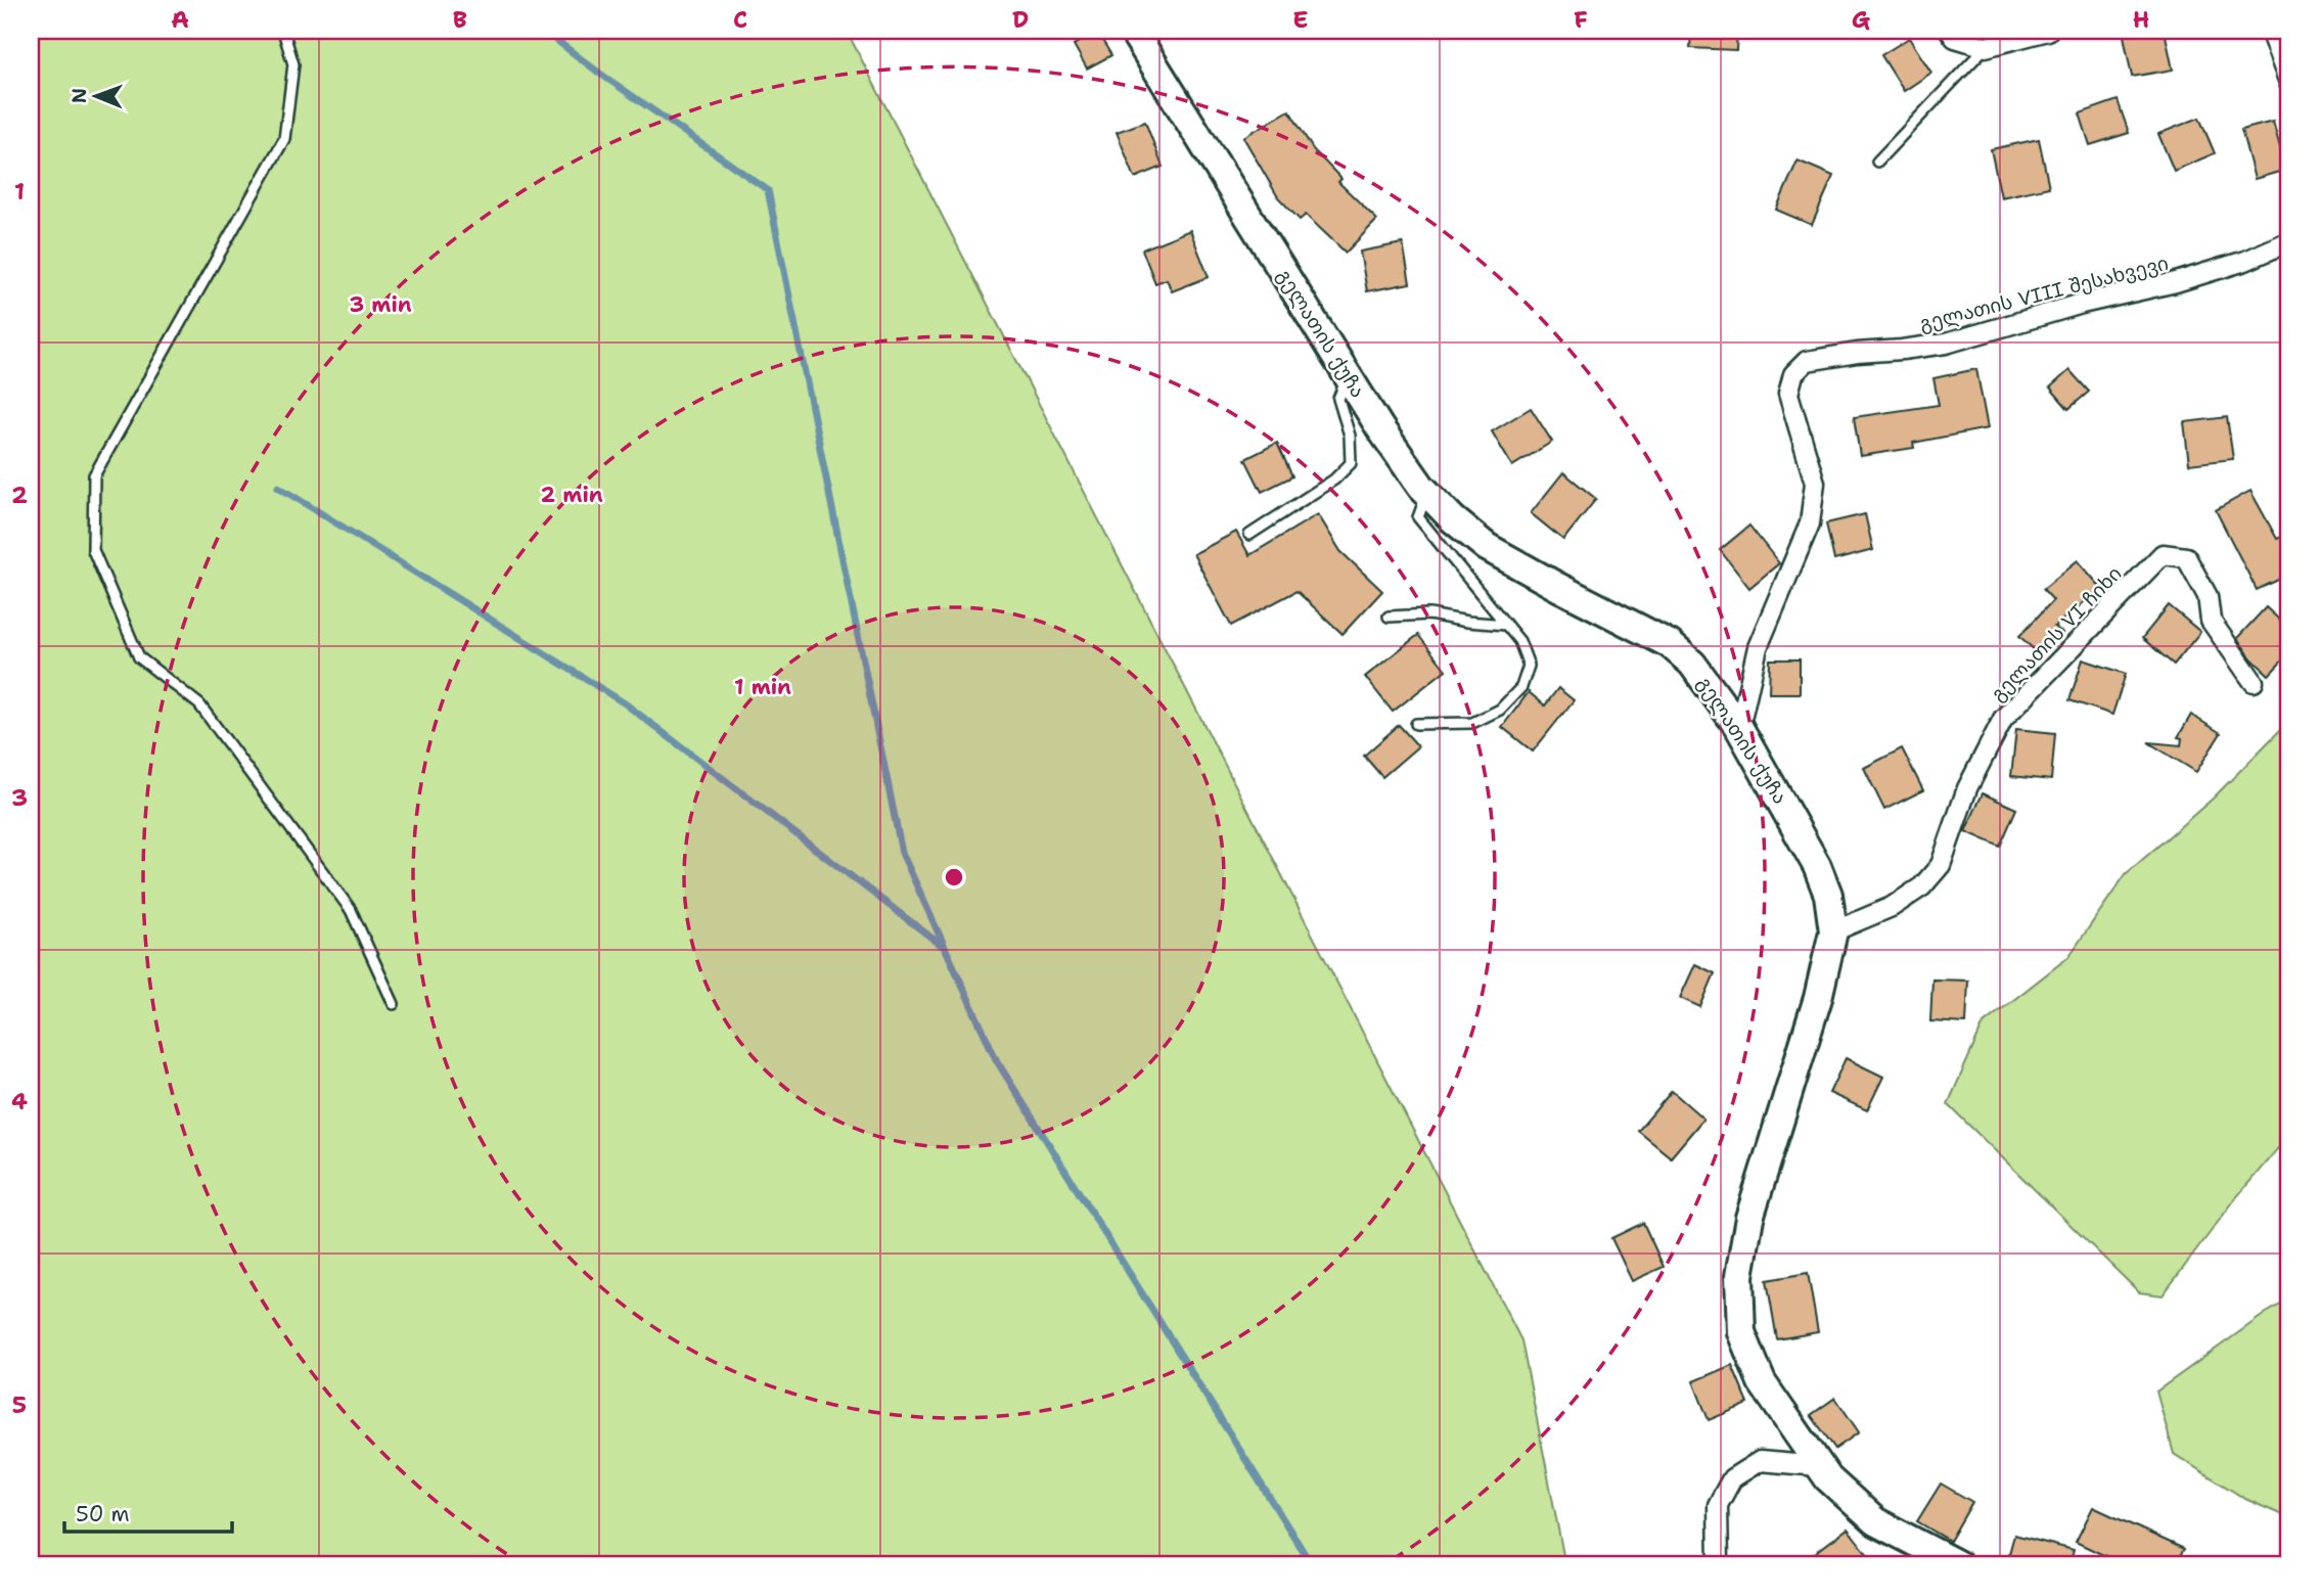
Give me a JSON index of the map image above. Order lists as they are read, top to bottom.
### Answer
{
  "streets": {
    "main road": ["გელათის ქუჩა"],
    "street": ["გელათის VIII შესახვევი", "გელათის VI ჩიხი"]
  },
  "crossings": [
    ["გელათის VIII შესახვევი", "გელათის ქუჩა"],
    ["გელათის ქუჩა", "გელათის VI ჩიხი"]
  ],
  "scale_bar": "50 m",
  "north": "left",
  "grid": {
    "columns": [
      "A",
      "B",
      "C",
      "D",
      "E",
      "F",
      "G",
      "H"
    ],
    "rows": [
      "1",
      "2",
      "3",
      "4",
      "5"
    ]
  },
  "rings": ["3 min", "2 min", "1 min"]
}
